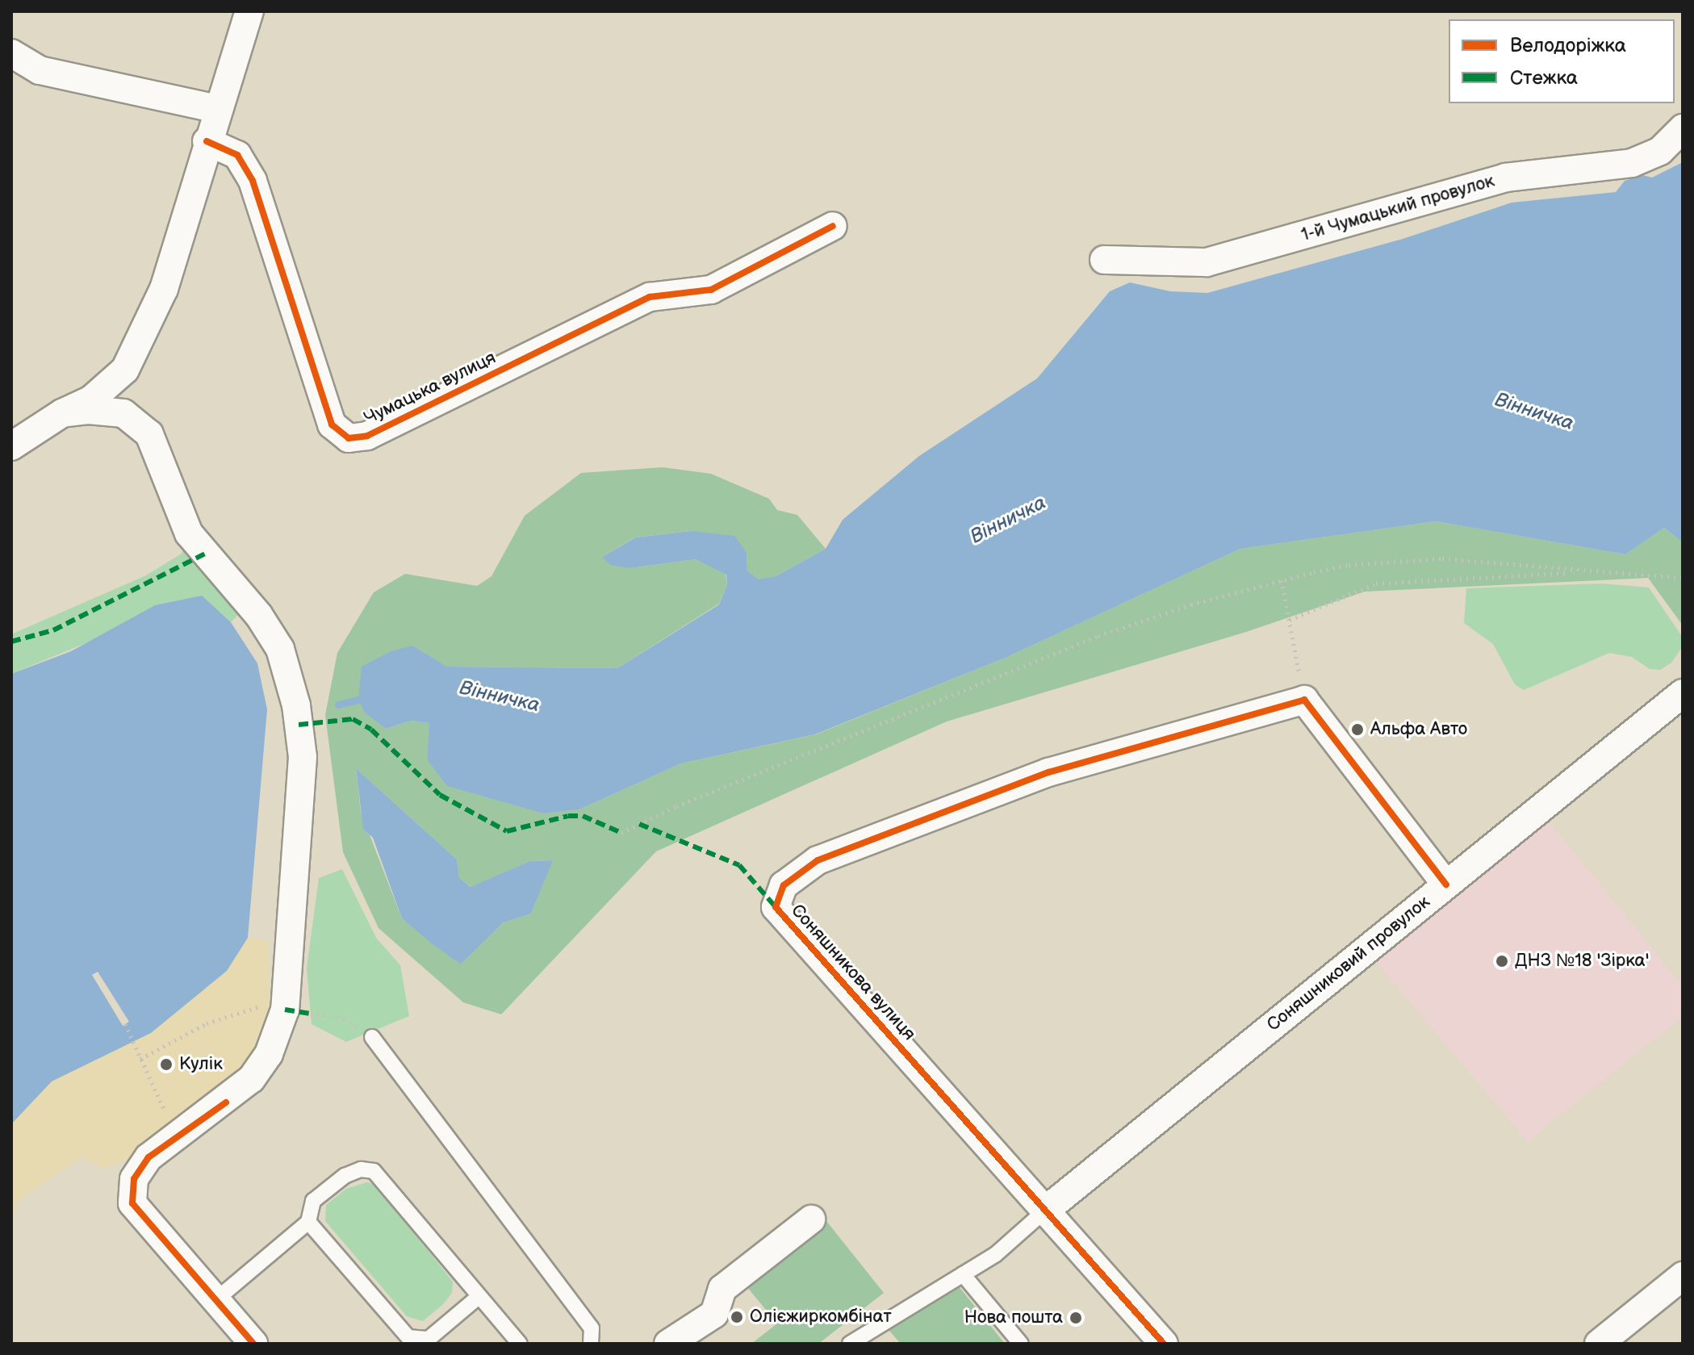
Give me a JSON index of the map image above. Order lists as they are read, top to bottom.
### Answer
{
  "streets": {
    "street": [
      "1-й Чумацький провулок",
      "Чумацька вулиця",
      "Соняшниковий провулок",
      "Соняшникова вулиця"
    ]
  },
  "crossings": [
    ["Соняшниковий провулок", "Соняшникова вулиця"]
  ],
  "water": ["Вінничка"],
  "places": [
    "Альфа Авто",
    "ДНЗ №18 'Зірка'",
    "Кулік",
    "Олієжиркомбінат",
    "Нова пошта"
  ],
  "legend": ["Велодоріжка", "Стежка"]
}
